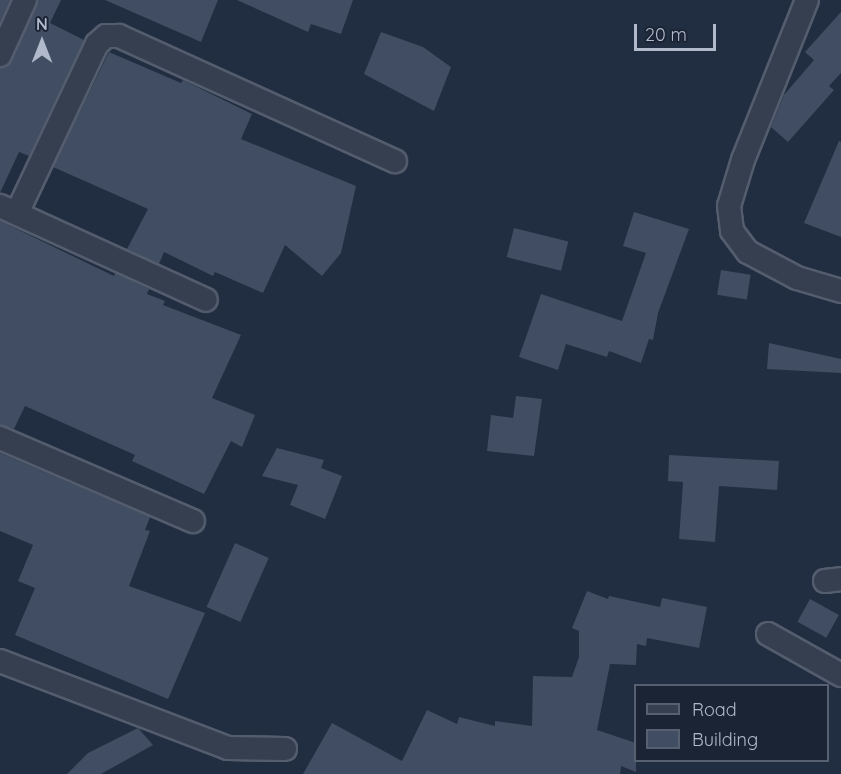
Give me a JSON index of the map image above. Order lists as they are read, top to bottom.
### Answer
{
  "legend": ["Road", "Building"],
  "scale_bar": "20 m",
  "north": "top"
}
